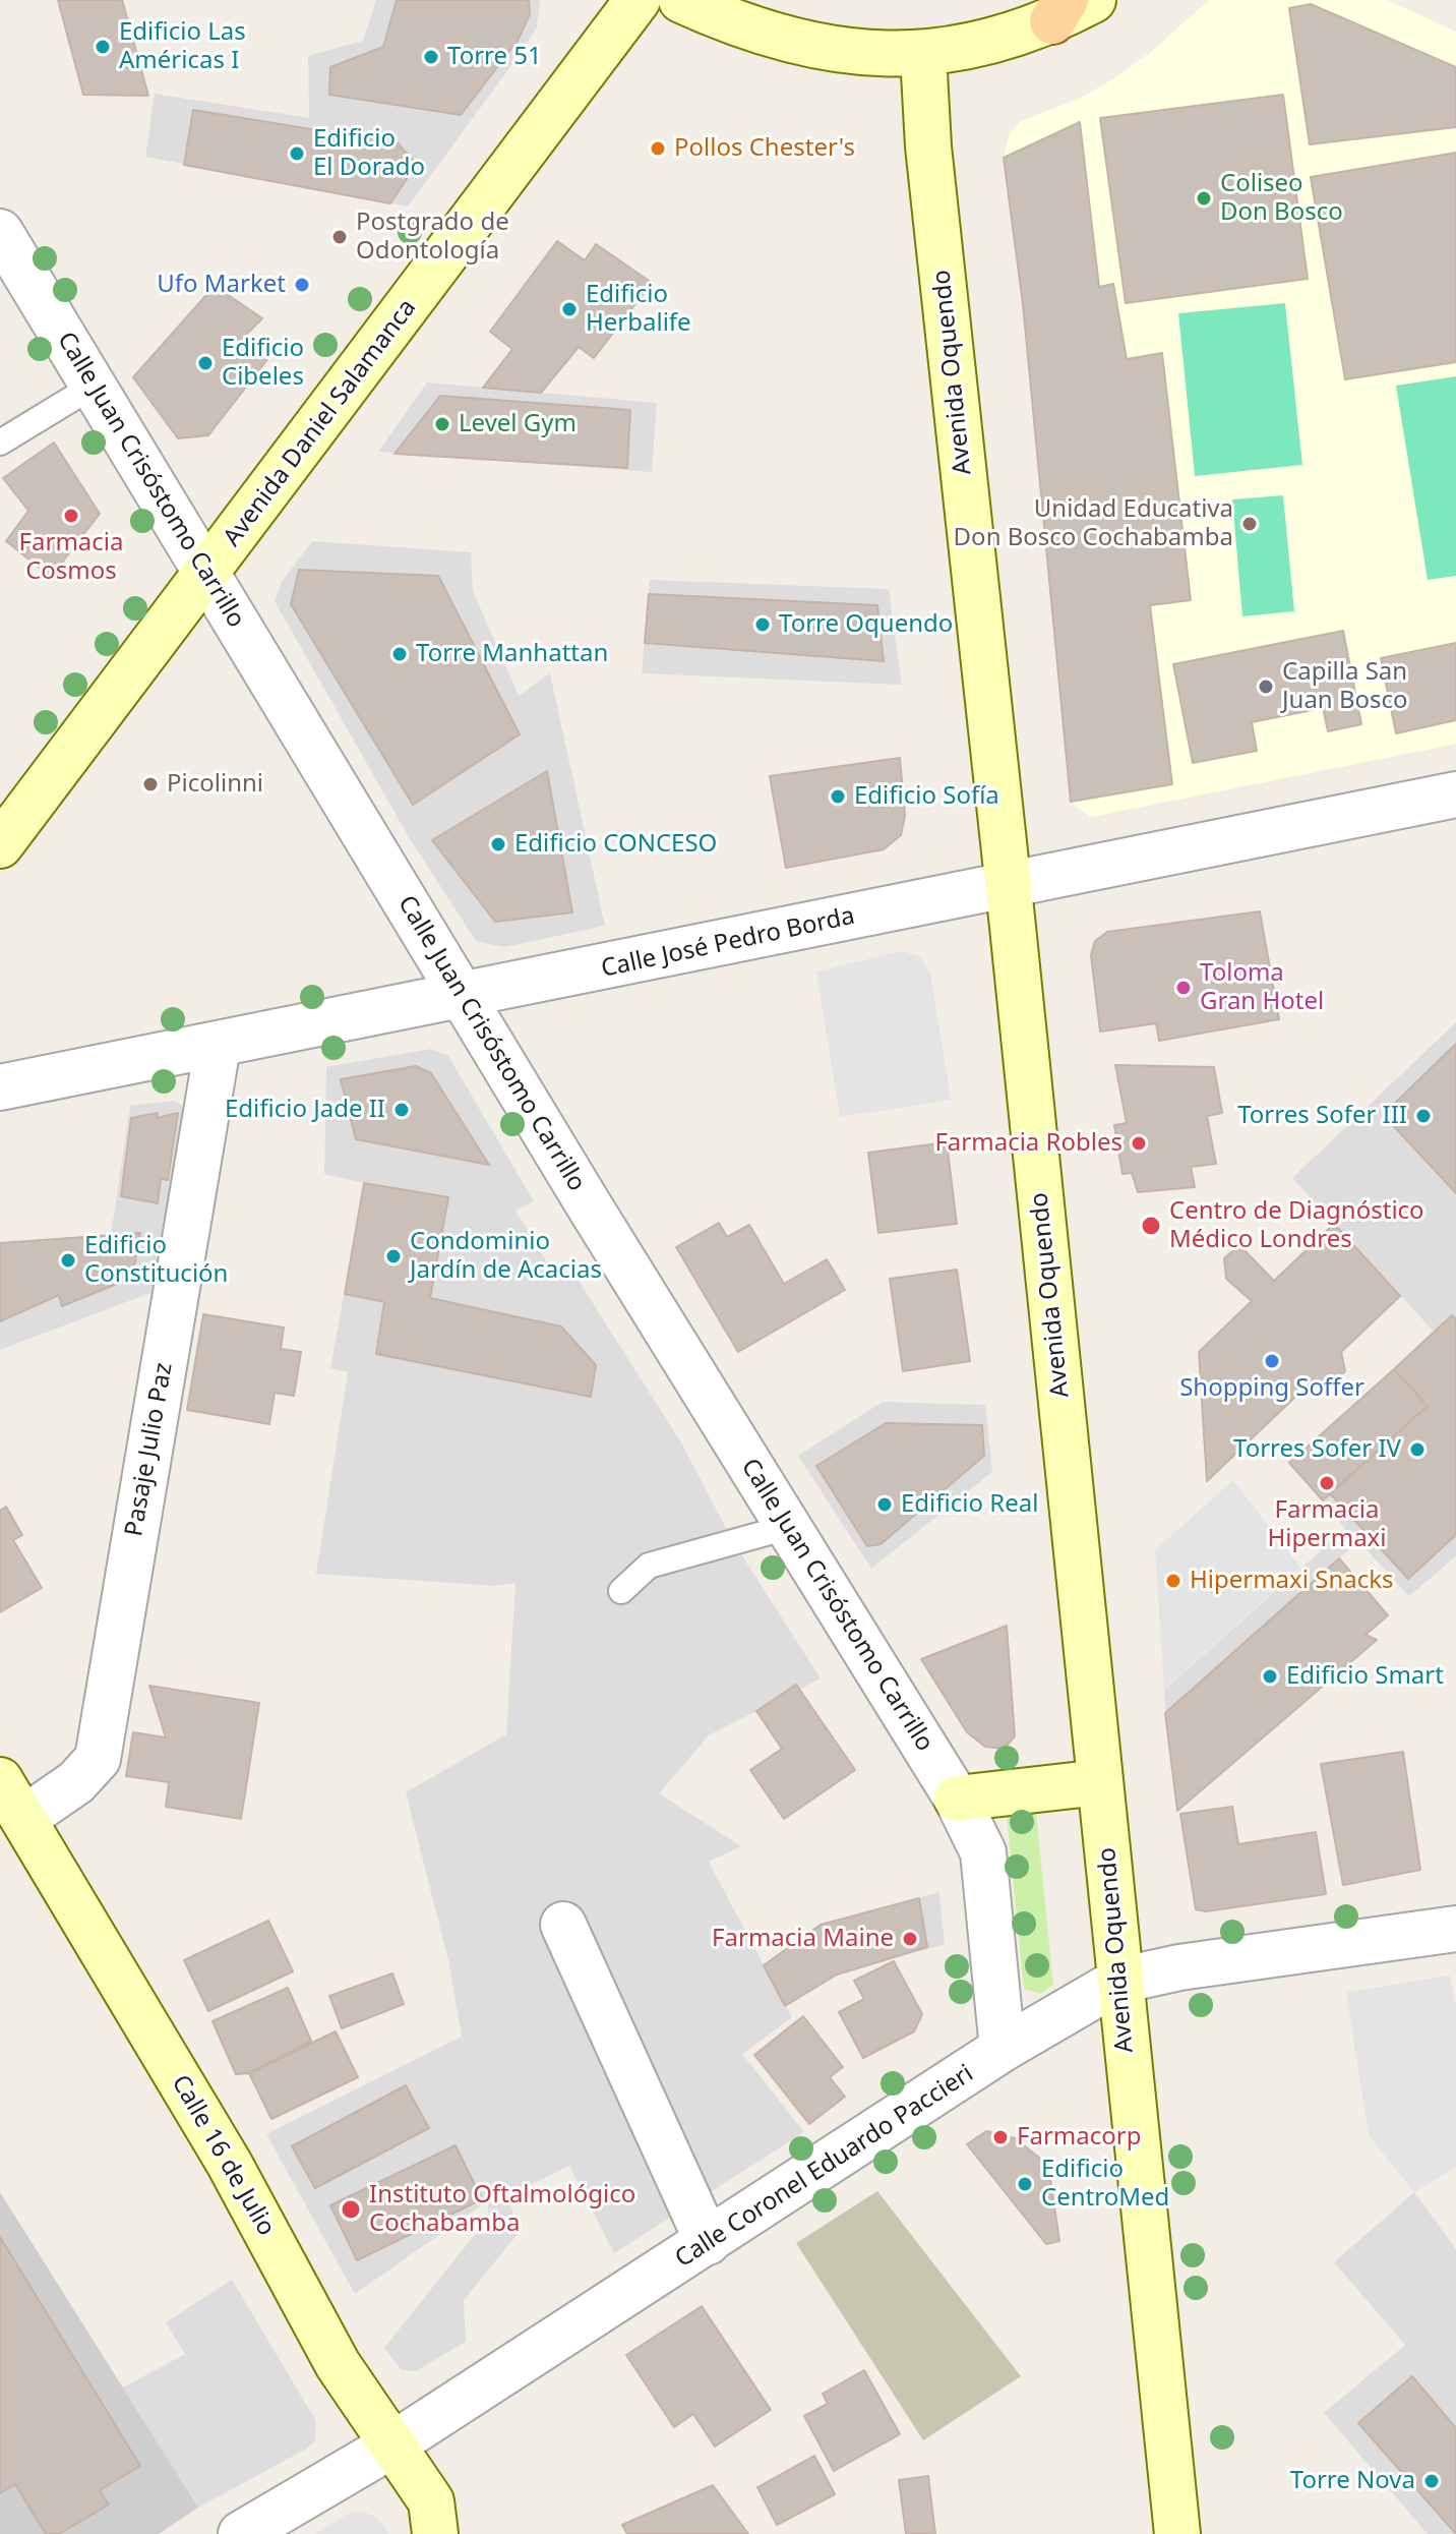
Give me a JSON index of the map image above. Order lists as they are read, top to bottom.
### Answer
{
  "streets": {
    "main road": ["Avenida Oquendo", "Avenida Daniel Salamanca", "Calle 16 de Julio"],
    "street": [
      "Calle Juan Crisóstomo Carrillo",
      "Calle José Pedro Borda",
      "Pasaje Julio Paz",
      "Calle Coronel Eduardo Paccieri"
    ]
  },
  "crossings": [
    ["Avenida Oquendo", "Calle José Pedro Borda"],
    ["Avenida Oquendo", "Calle Coronel Eduardo Paccieri"],
    ["Avenida Daniel Salamanca", "Calle Juan Crisóstomo Carrillo"],
    ["Calle Juan Crisóstomo Carrillo", "Calle José Pedro Borda"],
    ["Calle Juan Crisóstomo Carrillo", "Calle Coronel Eduardo Paccieri"],
    ["Calle José Pedro Borda", "Pasaje Julio Paz"],
    ["Pasaje Julio Paz", "Calle 16 de Julio"],
    ["Calle 16 de Julio", "Calle Coronel Eduardo Paccieri"]
  ],
  "places": [
    "Edificio Las Américas I",
    "Torre 51",
    "Pollos Chester's",
    "Edificio El Dorado",
    "Coliseo Don Bosco",
    "Postgrado de Odontología",
    "Ufo Market",
    "Edificio Herbalife",
    "Edificio Cibeles",
    "Level Gym",
    "Farmacia Cosmos",
    "Unidad Educativa Don Bosco Cochabamba",
    "Torre Oquendo",
    "Torre Manhattan",
    "Capilla San Juan Bosco",
    "Picolinni",
    "Edificio Sofía",
    "Edificio CONCESO",
    "Toloma Gran Hotel",
    "Edificio Jade II",
    "Torres Sofer III",
    "Farmacia Robles",
    "Centro de Diagnóstico Médico Londres",
    "Condominio Jardín de Acacias",
    "Edificio Constitución",
    "Shopping Soffer",
    "Torres Sofer IV",
    "Farmacia Hipermaxi",
    "Edificio Real",
    "Hipermaxi Snacks",
    "Edificio Smart",
    "Farmacia Maine",
    "Farmacorp",
    "Edificio CentroMed",
    "Instituto Oftalmológico Cochabamba",
    "Torre Nova"
  ]
}
